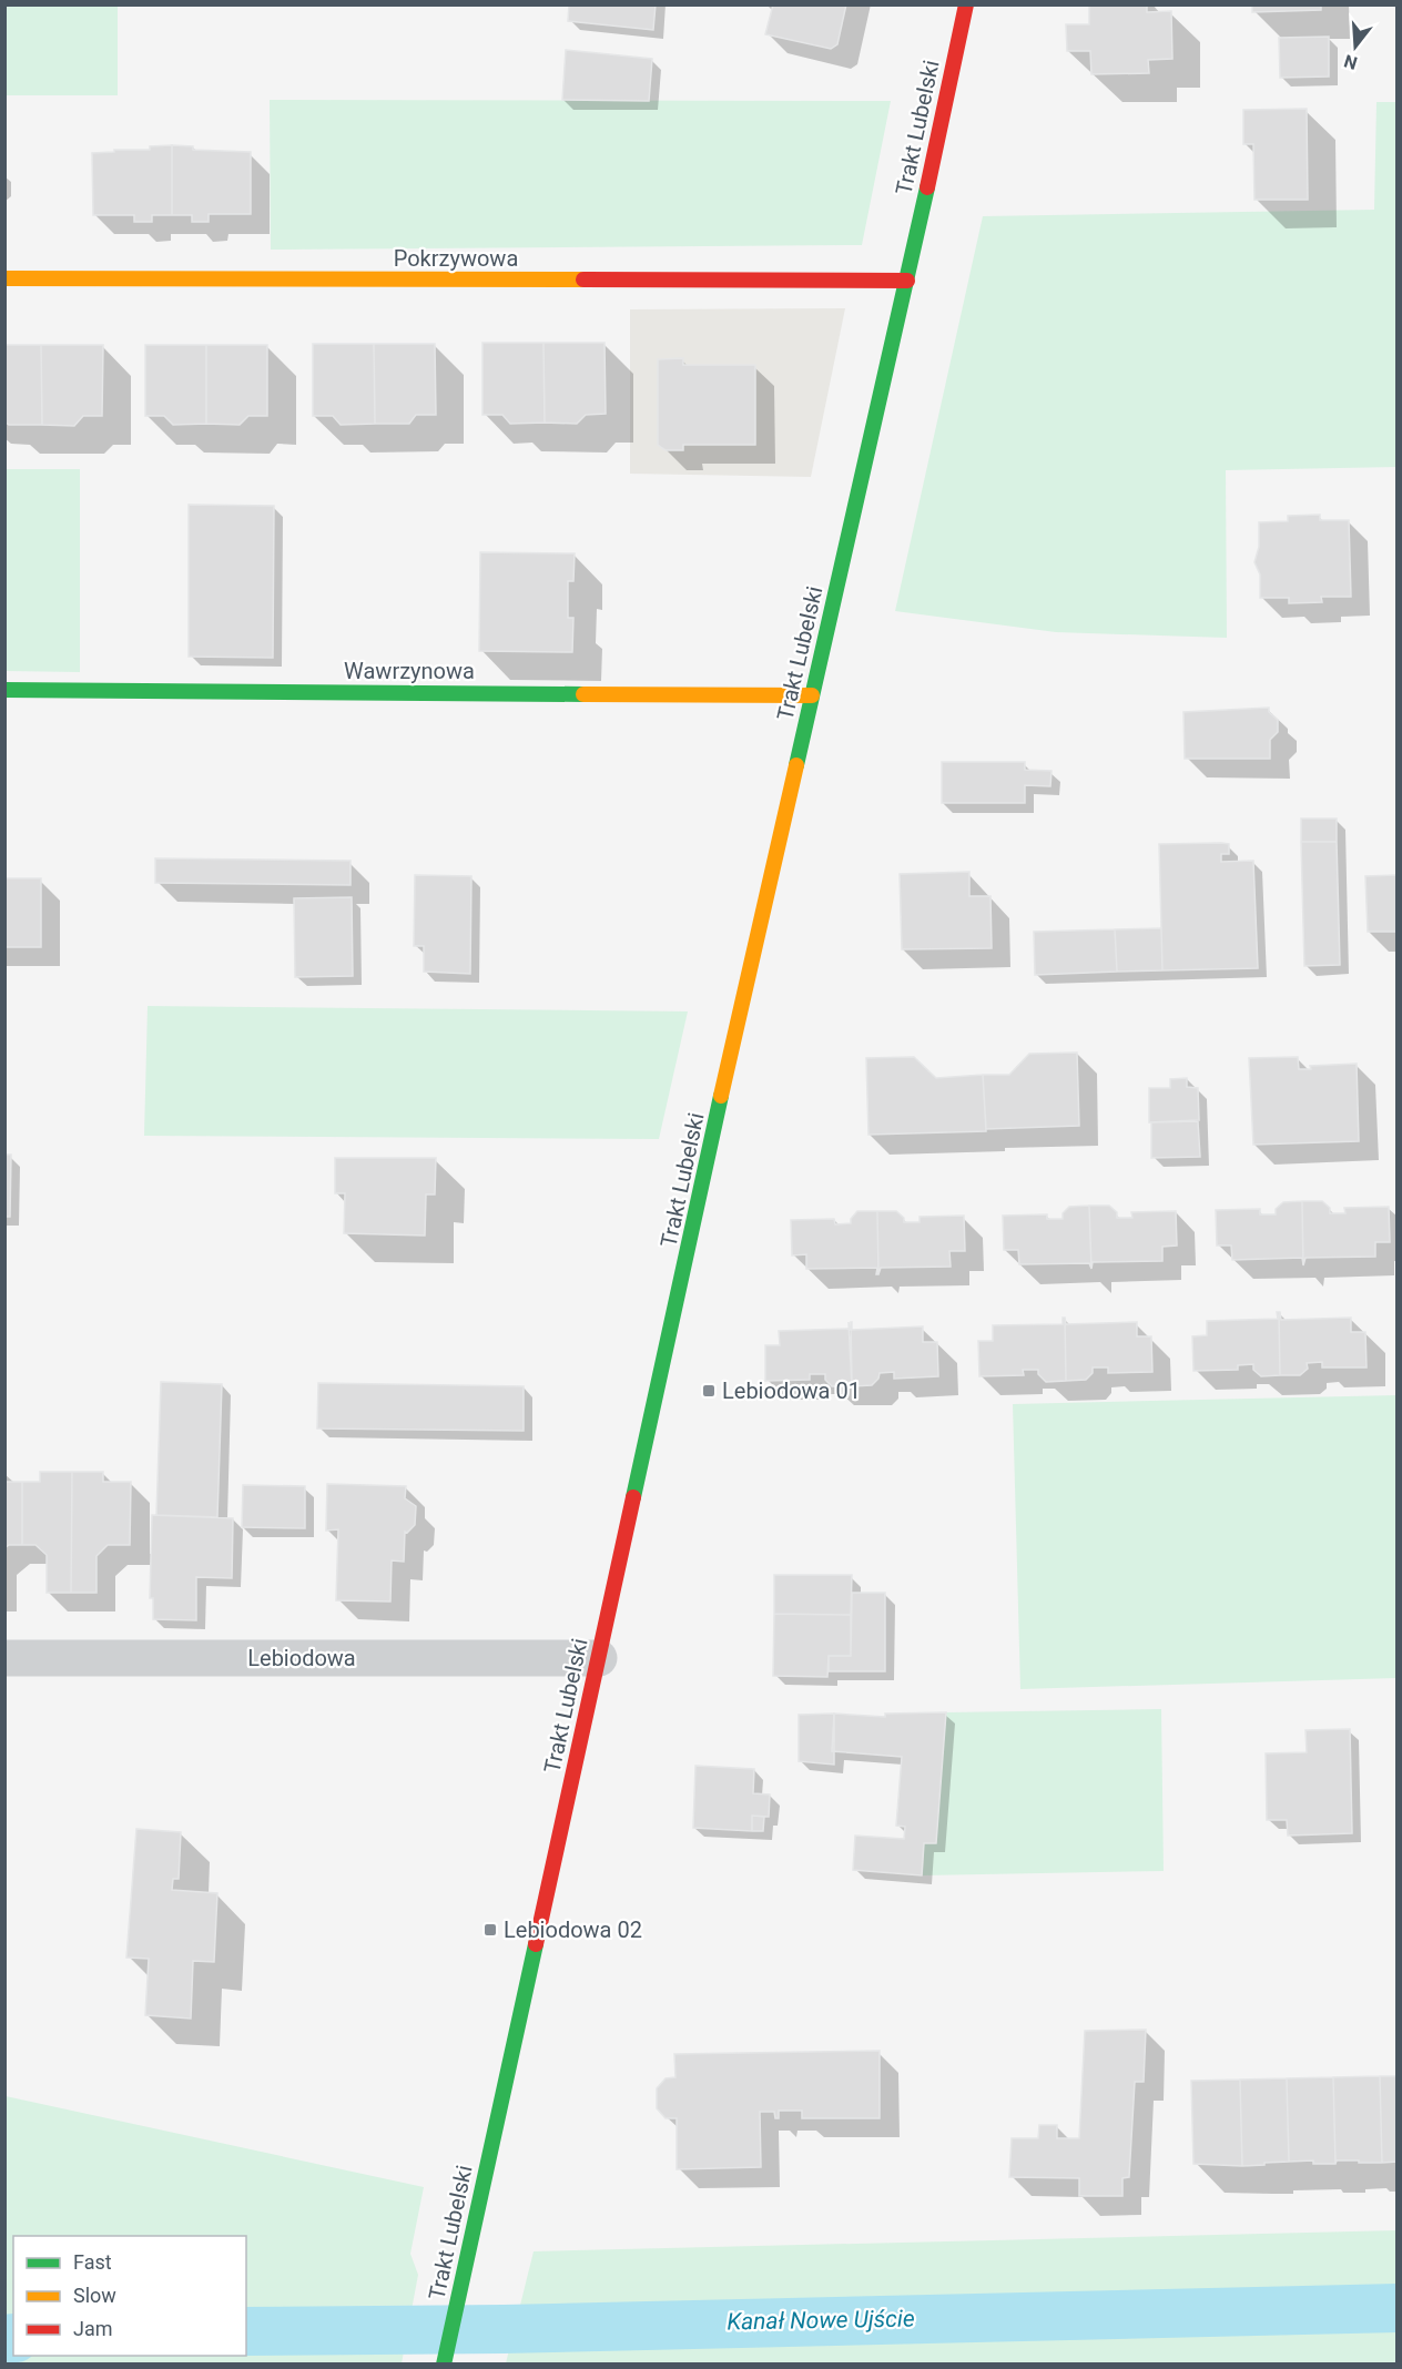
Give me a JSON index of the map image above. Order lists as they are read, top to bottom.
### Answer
{
  "streets": {
    "street": [
      "Trakt Lubelski",
      "Pokrzywowa",
      "Wawrzynowa",
      "Lebiodowa"
    ]
  },
  "crossings": [
    ["Trakt Lubelski", "Pokrzywowa"],
    ["Trakt Lubelski", "Wawrzynowa"],
    ["Trakt Lubelski", "Lebiodowa"]
  ],
  "water": ["Kanał Nowe Ujście"],
  "places": {
    "transit": ["Lebiodowa 01", "Lebiodowa 02"]
  },
  "legend": ["Fast", "Slow", "Jam"],
  "north": "bottom"
}
